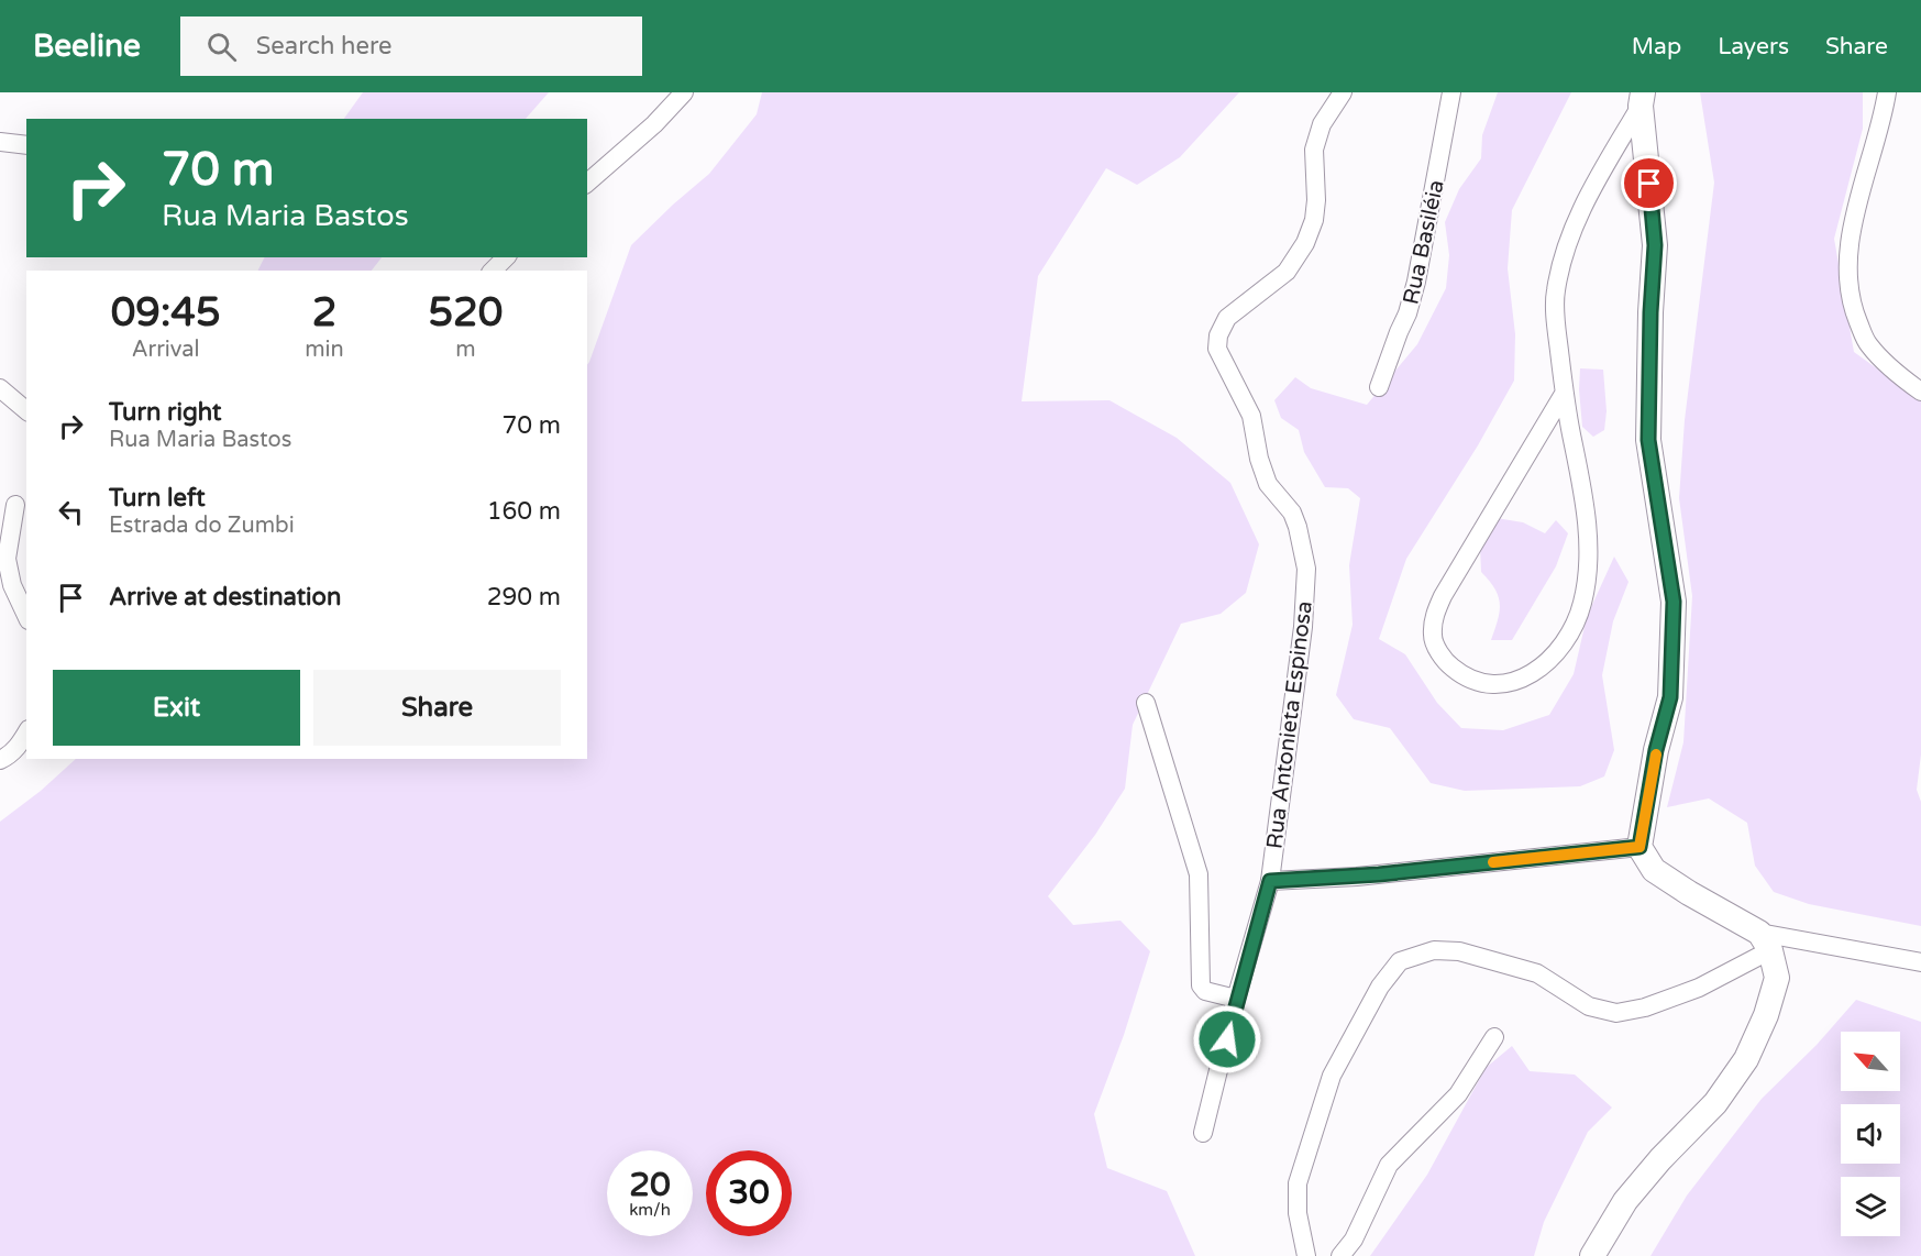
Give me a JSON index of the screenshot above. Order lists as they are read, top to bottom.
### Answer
{
  "streets": {
    "street": ["Rua Basiléia", "Rua Antonieta Espinosa"]
  },
  "north": "top left",
  "page": {
    "header": "Beeline",
    "search": "Search here",
    "nav": ["Map", "Layers", "Share"],
    "turn": ["70 m", "Rua Maria Bastos"],
    "eta": [
      "09:45",
      "Arrival",
      "2",
      "min",
      "520",
      "m"
    ],
    "list": [
      {
        "name": "Turn right",
        "note": "Rua Maria Bastos",
        "value": "70 m"
      },
      {
        "name": "Turn left",
        "note": "Estrada do Zumbi",
        "value": "160 m"
      },
      {
        "name": "Arrive at destination",
        "value": "290 m"
      }
    ],
    "buttons": ["Exit", "Share"],
    "speed": "20 km/h",
    "limit": "30"
  }
}
